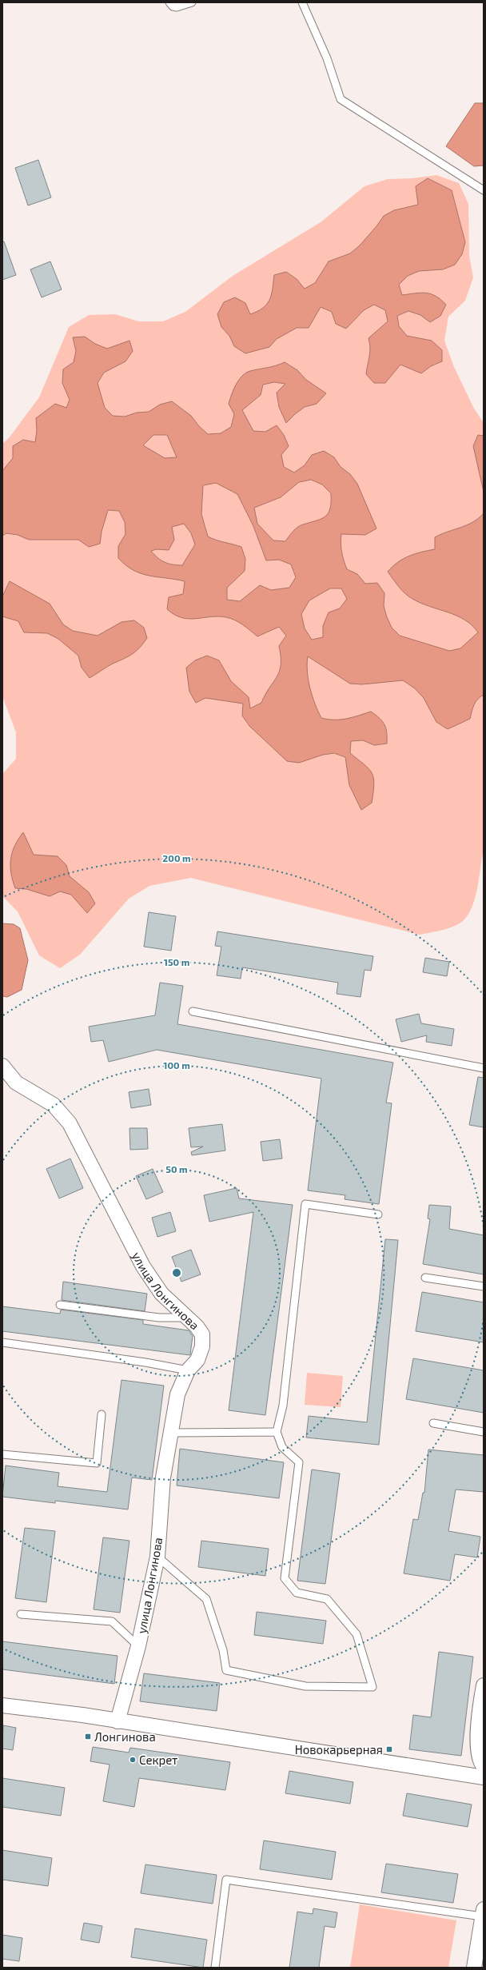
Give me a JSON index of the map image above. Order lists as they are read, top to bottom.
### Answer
{
  "streets": {
    "street": ["улица Лонгинова"]
  },
  "places": {
    "transit": ["Лонгинова", "Новокарьерная"],
    "other": ["Секрет"]
  },
  "rings": [
    "200 m",
    "150 m",
    "100 m",
    "50 m"
  ]
}
